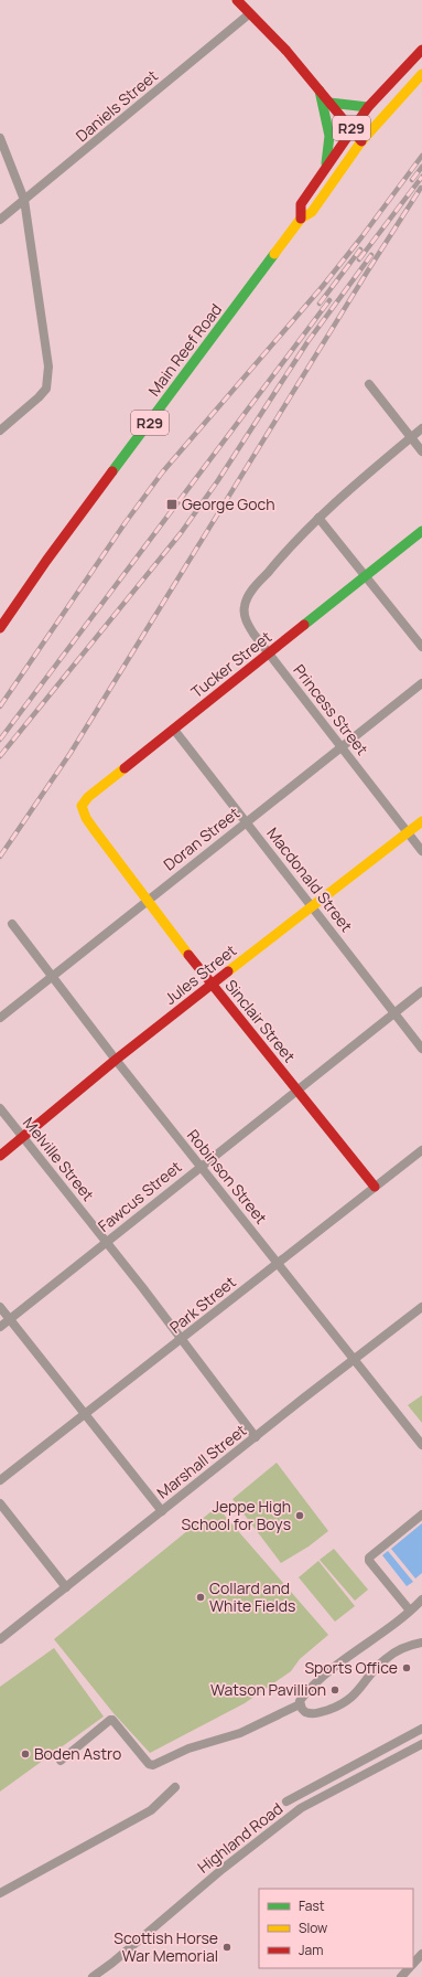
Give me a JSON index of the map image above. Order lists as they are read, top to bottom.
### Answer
{
  "streets": {
    "main road": [
      "R29",
      "Main Reef Road",
      "Tucker Street",
      "Jules Street",
      "Sinclair Street"
    ],
    "street": [
      "Daniels Street",
      "Princess Street",
      "Doran Street",
      "Macdonald Street",
      "Melville Street",
      "Robinson Street",
      "Fawcus Street",
      "Park Street",
      "Marshall Street",
      "Highland Road"
    ]
  },
  "crossings": [
    ["Tucker Street", "Princess Street"],
    ["Tucker Street", "Macdonald Street"],
    ["Tucker Street", "Sinclair Street"],
    ["Princess Street", "Doran Street"],
    ["Princess Street", "Jules Street"],
    ["Doran Street", "Macdonald Street"],
    ["Doran Street", "Sinclair Street"],
    ["Doran Street", "Robinson Street"],
    ["Macdonald Street", "Jules Street"],
    ["Macdonald Street", "Fawcus Street"],
    ["Jules Street", "Sinclair Street"],
    ["Jules Street", "Melville Street"],
    ["Jules Street", "Robinson Street"],
    ["Sinclair Street", "Fawcus Street"],
    ["Sinclair Street", "Park Street"],
    ["Melville Street", "Fawcus Street"],
    ["Melville Street", "Park Street"],
    ["Melville Street", "Marshall Street"],
    ["Robinson Street", "Fawcus Street"],
    ["Robinson Street", "Park Street"],
    ["Robinson Street", "Marshall Street"]
  ],
  "places": {
    "transit": ["George Goch"],
    "other": [
      "Jeppe High School for Boys",
      "Collard and White Fields",
      "Sports Office",
      "Watson Pavillion",
      "Boden Astro",
      "Scottish Horse War Memorial"
    ]
  },
  "legend": ["Fast", "Slow", "Jam"]
}
